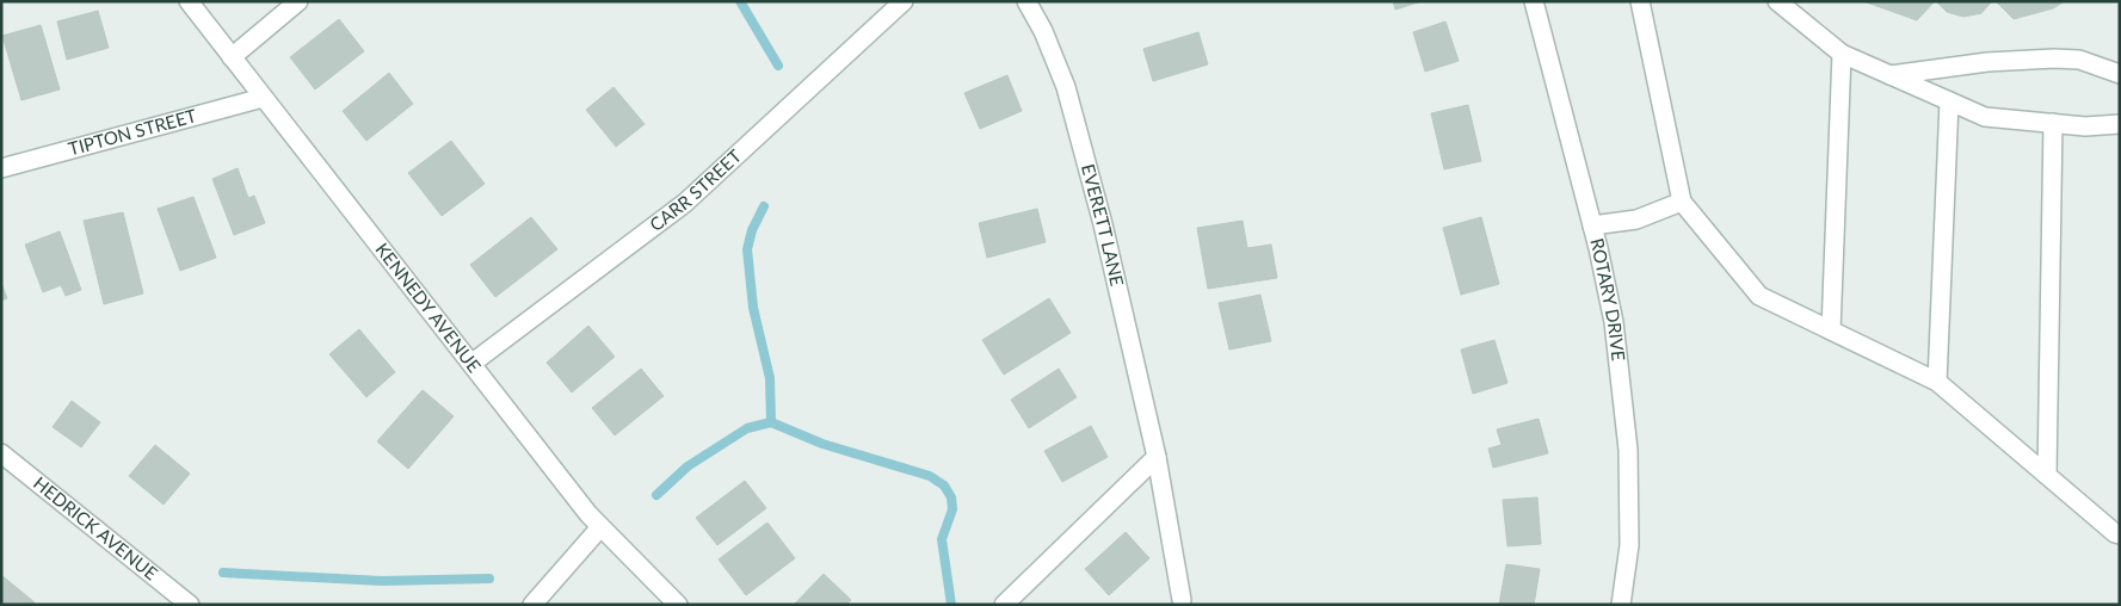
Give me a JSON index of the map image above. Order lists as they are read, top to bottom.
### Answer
{
  "streets": {
    "street": [
      "TIPTON STREET",
      "CARR STREET",
      "EVERETT LANE",
      "ROTARY DRIVE",
      "KENNEDY AVENUE",
      "HEDRICK AVENUE"
    ]
  },
  "crossings": [
    ["TIPTON STREET", "KENNEDY AVENUE"],
    ["CARR STREET", "KENNEDY AVENUE"]
  ]
}
